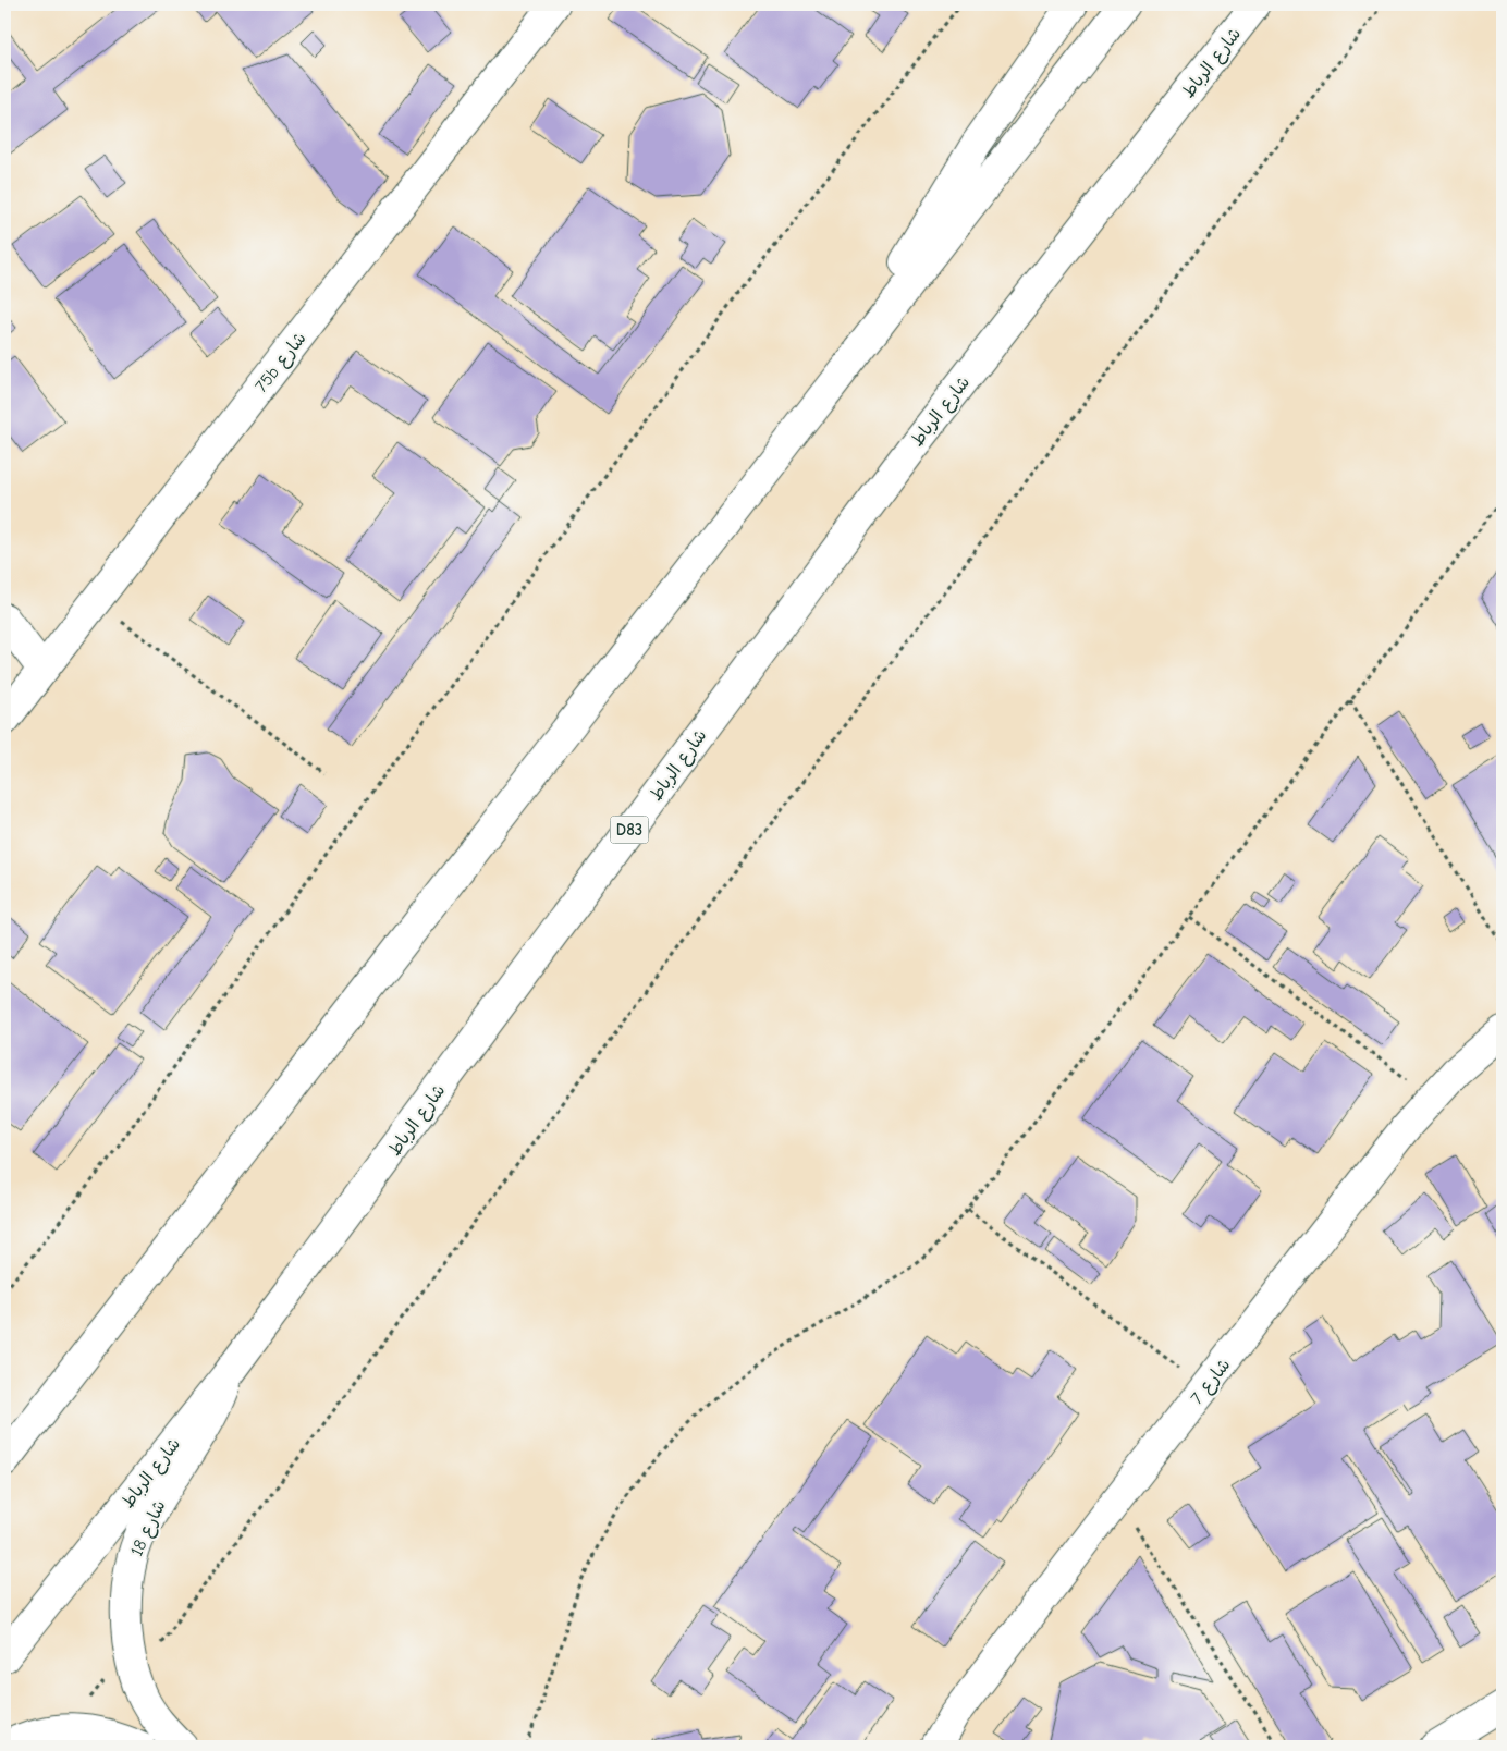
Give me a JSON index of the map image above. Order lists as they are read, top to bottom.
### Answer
{
  "streets": {
    "main road": [
      "شارع الرباط",
      "75b شارع",
      "D83",
      "شارع 7",
      "شارع 18"
    ]
  },
  "crossings": [
    ["شارع الرباط", "شارع 18"]
  ]
}
